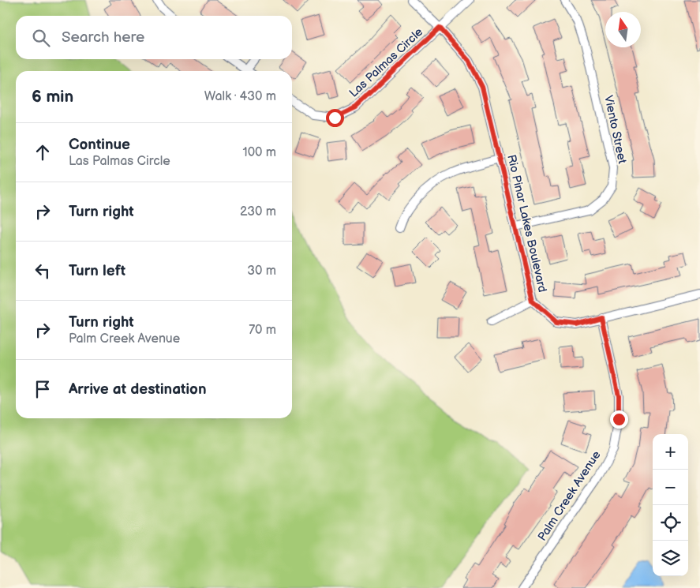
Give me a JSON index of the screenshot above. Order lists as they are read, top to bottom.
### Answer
{
  "streets": {
    "street": [
      "Las Palmas Circle",
      "Viento Street",
      "Rio Pinar Lakes Boulevard",
      "Palm Creek Avenue"
    ]
  },
  "crossings": [
    ["Las Palmas Circle", "Rio Pinar Lakes Boulevard"],
    ["Viento Street", "Rio Pinar Lakes Boulevard"],
    ["Rio Pinar Lakes Boulevard", "Palm Creek Avenue"]
  ],
  "north": "top",
  "page": {
    "search": "Search here",
    "heading": ["6 min", "Walk · 430 m"],
    "list": [
      ["Continue", "Las Palmas Circle", "100 m"],
      ["Turn right", "230 m"],
      ["Turn left", "30 m"],
      ["Turn right", "Palm Creek Avenue", "70 m"],
      "Arrive at destination"
    ],
    "map_buttons": ["+", "−"]
  }
}
